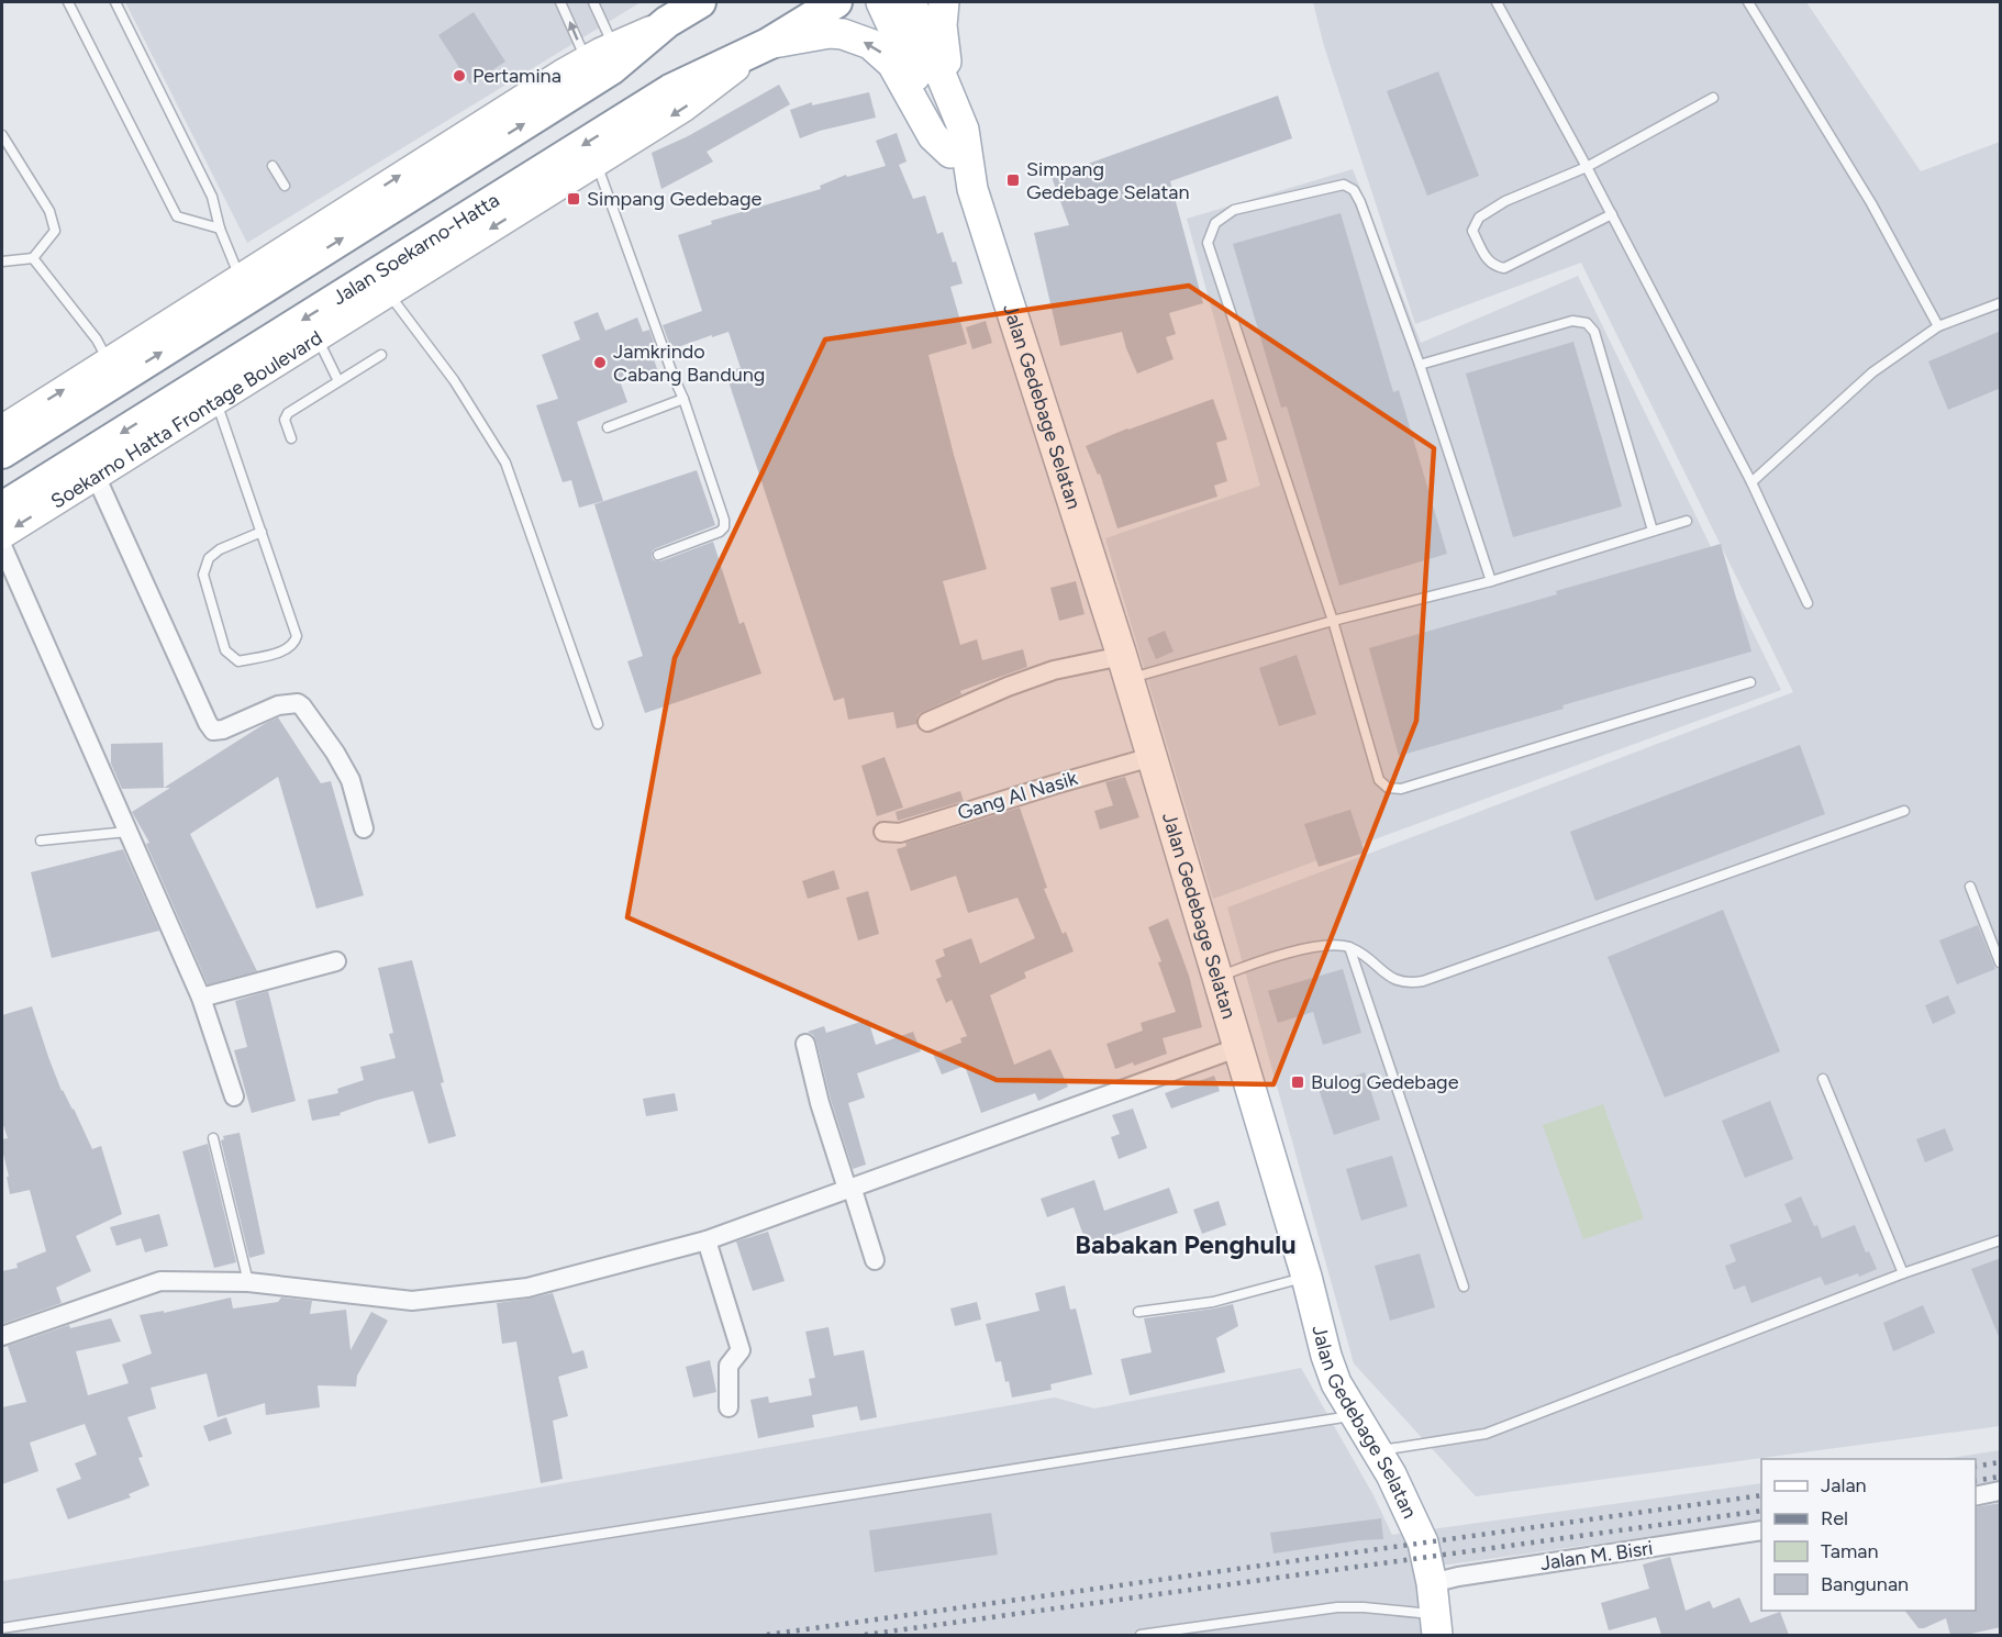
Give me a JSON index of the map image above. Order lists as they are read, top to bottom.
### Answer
{
  "streets": {
    "highway": ["Jalan Soekarno-Hatta"],
    "main road": ["Jalan Gedebage Selatan", "Soekarno Hatta Frontage Boulevard"],
    "street": ["Gang Al Nasik", "Jalan M. Bisri"]
  },
  "crossings": [
    ["Jalan Soekarno-Hatta", "Soekarno Hatta Frontage Boulevard"],
    ["Jalan Gedebage Selatan", "Gang Al Nasik"],
    ["Jalan Gedebage Selatan", "Jalan M. Bisri"]
  ],
  "districts": ["Babakan Penghulu"],
  "places": {
    "other": ["Pertamina", "Jamkrindo Cabang Bandung"],
    "transit": ["Simpang Gedebage Selatan", "Simpang Gedebage", "Bulog Gedebage"]
  },
  "legend": [
    "Jalan",
    "Rel",
    "Taman",
    "Bangunan"
  ]
}
